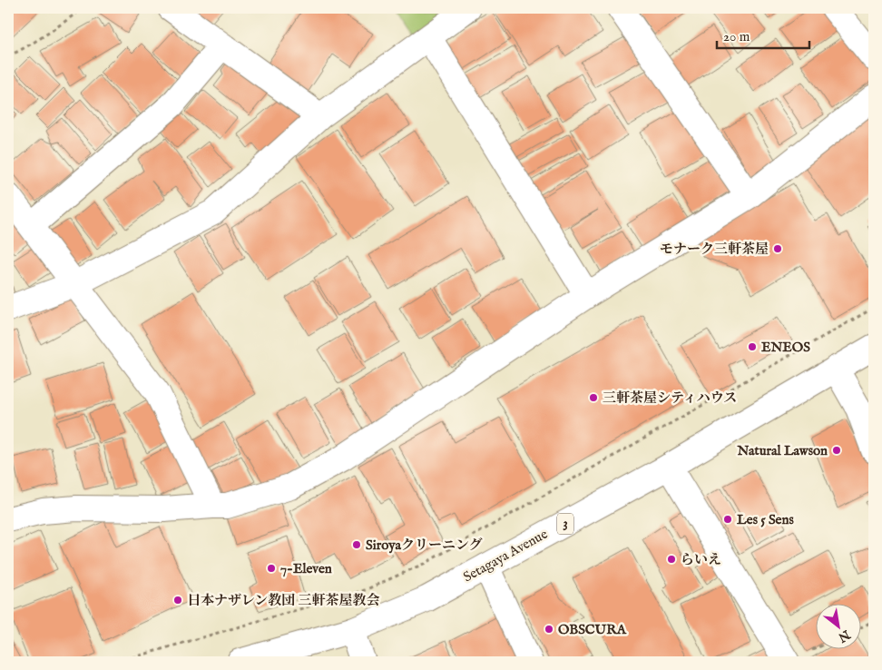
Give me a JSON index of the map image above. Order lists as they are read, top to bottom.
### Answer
{
  "streets": {
    "street": ["3", "Setagaya Avenue"]
  },
  "places": [
    "モナーク三軒茶屋",
    "ENEOS",
    "三軒茶屋シティハウス",
    "Natural Lawson",
    "Les 5 Sens",
    "Siroyaクリーニング",
    "らいえ",
    "7-Eleven",
    "日本ナザレン教団 三軒茶屋教会",
    "OBSCURA"
  ],
  "scale_bar": "20 m",
  "north": "bottom right"
}
